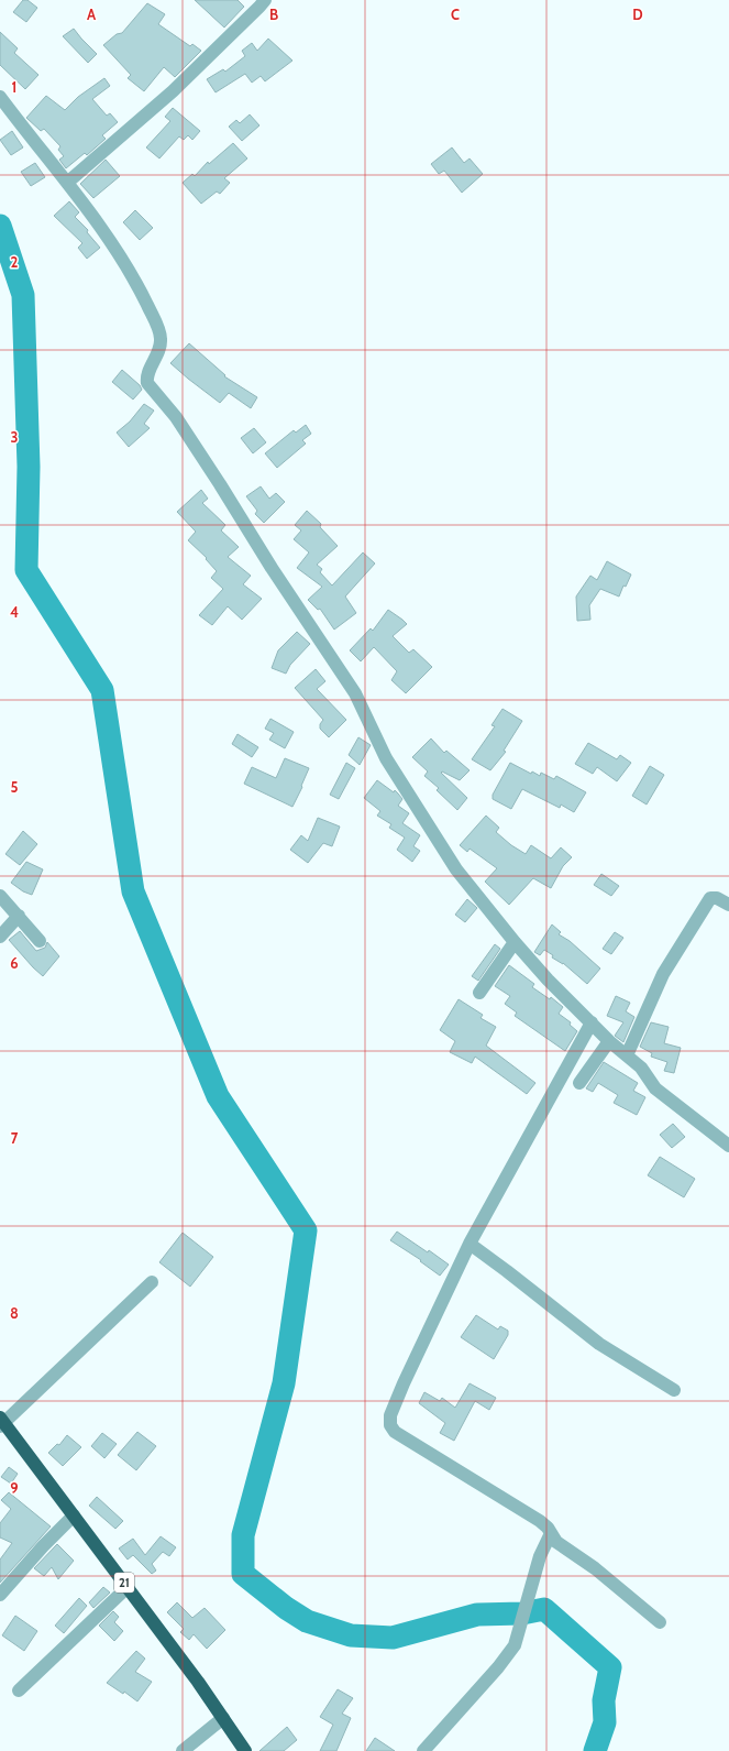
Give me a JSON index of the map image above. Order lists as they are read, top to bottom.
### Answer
{
  "streets": {
    "highway": ["21"]
  },
  "grid": {
    "columns": [
      "A",
      "B",
      "C",
      "D"
    ],
    "rows": [
      "1",
      "2",
      "3",
      "4",
      "5",
      "6",
      "7",
      "8",
      "9"
    ]
  }
}
